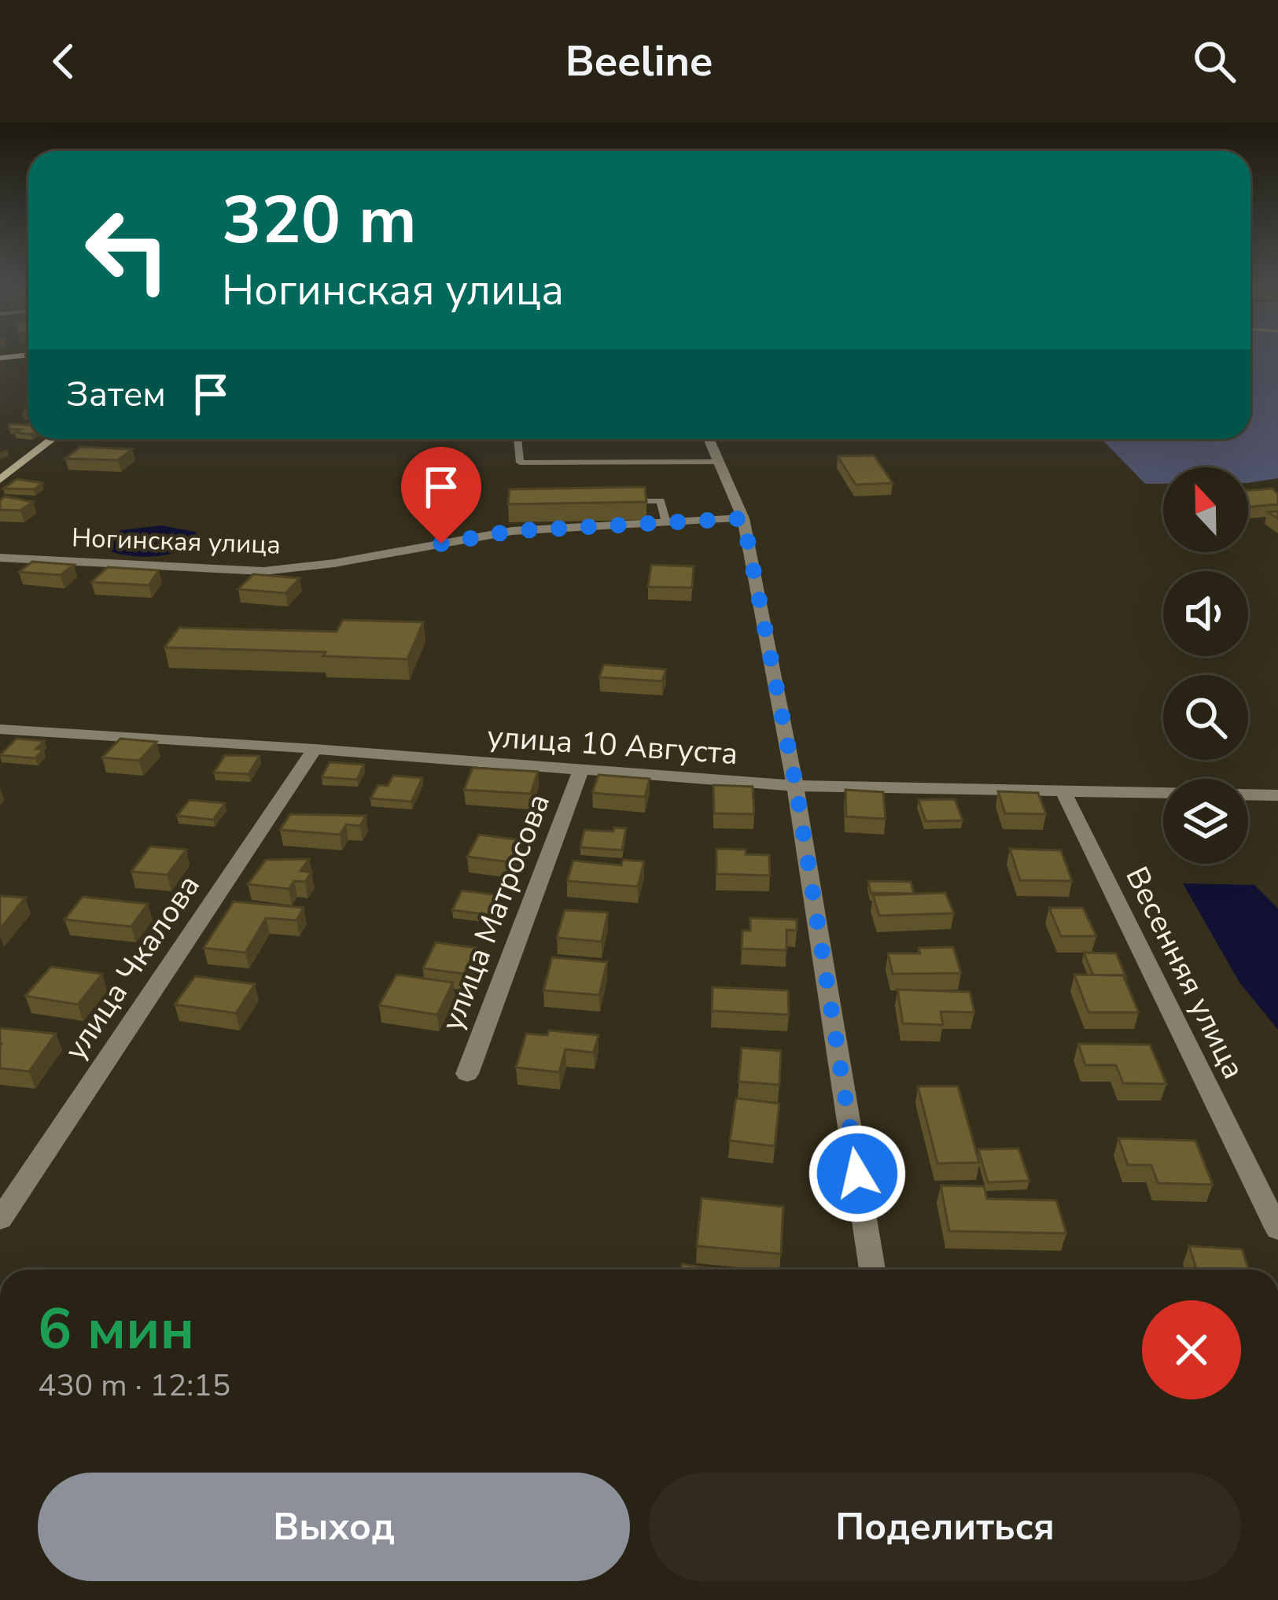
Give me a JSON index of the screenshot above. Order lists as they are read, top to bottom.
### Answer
{
  "streets": {
    "street": [
      "Ногинская улица",
      "улица 10 Августа",
      "улица Матросова",
      "улица Чкалова",
      "Весенняя улица"
    ]
  },
  "crossings": [
    ["улица 10 Августа", "улица Матросова"],
    ["улица 10 Августа", "улица Чкалова"],
    ["улица 10 Августа", "Весенняя улица"]
  ],
  "north": "top",
  "page": {
    "header": "Beeline",
    "turn": ["320 m", "Ногинская улица"],
    "then": "Затем",
    "heading": ["6 мин", "430 m · 12:15"],
    "buttons": ["Выход", "Поделиться"]
  }
}
